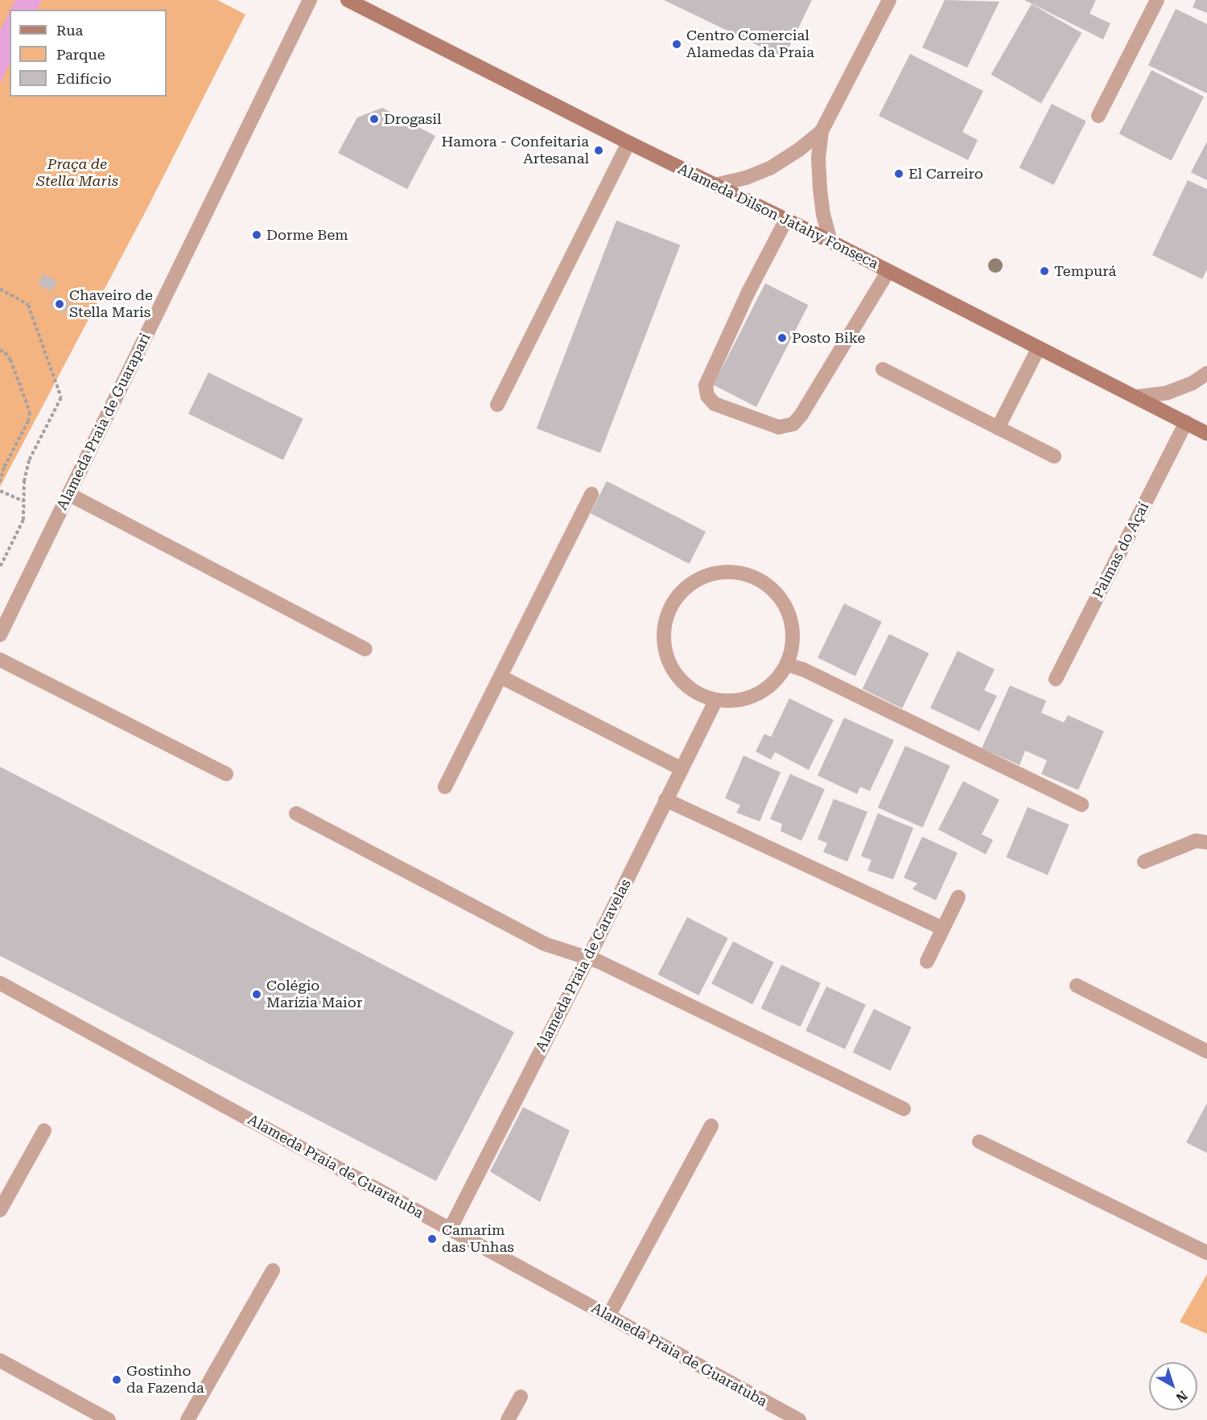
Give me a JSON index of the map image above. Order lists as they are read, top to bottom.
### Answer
{
  "streets": {
    "main road": ["Alameda Dilson Jatahy Fonseca"],
    "street": [
      "Alameda Praia de Guarapari",
      "Palmas do Açaí",
      "Alameda Praia de Caravelas",
      "Alameda Praia de Guaratuba"
    ]
  },
  "crossings": [
    ["Alameda Dilson Jatahy Fonseca", "Palmas do Açaí"],
    ["Alameda Praia de Caravelas", "Alameda Praia de Guaratuba"]
  ],
  "parks": ["Praça de Stella Maris"],
  "places": [
    "Centro Comercial Alamedas da Praia",
    "Drogasil",
    "Hamora - Confeitaria Artesanal",
    "El Carreiro",
    "Dorme Bem",
    "Tempurá",
    "Chaveiro de Stella Maris",
    "Posto Bike",
    "Colégio Marízia Maior",
    "Camarim das Unhas",
    "Gostinho da Fazenda"
  ],
  "legend": ["Rua", "Parque", "Edifício"],
  "north": "bottom right"
}
